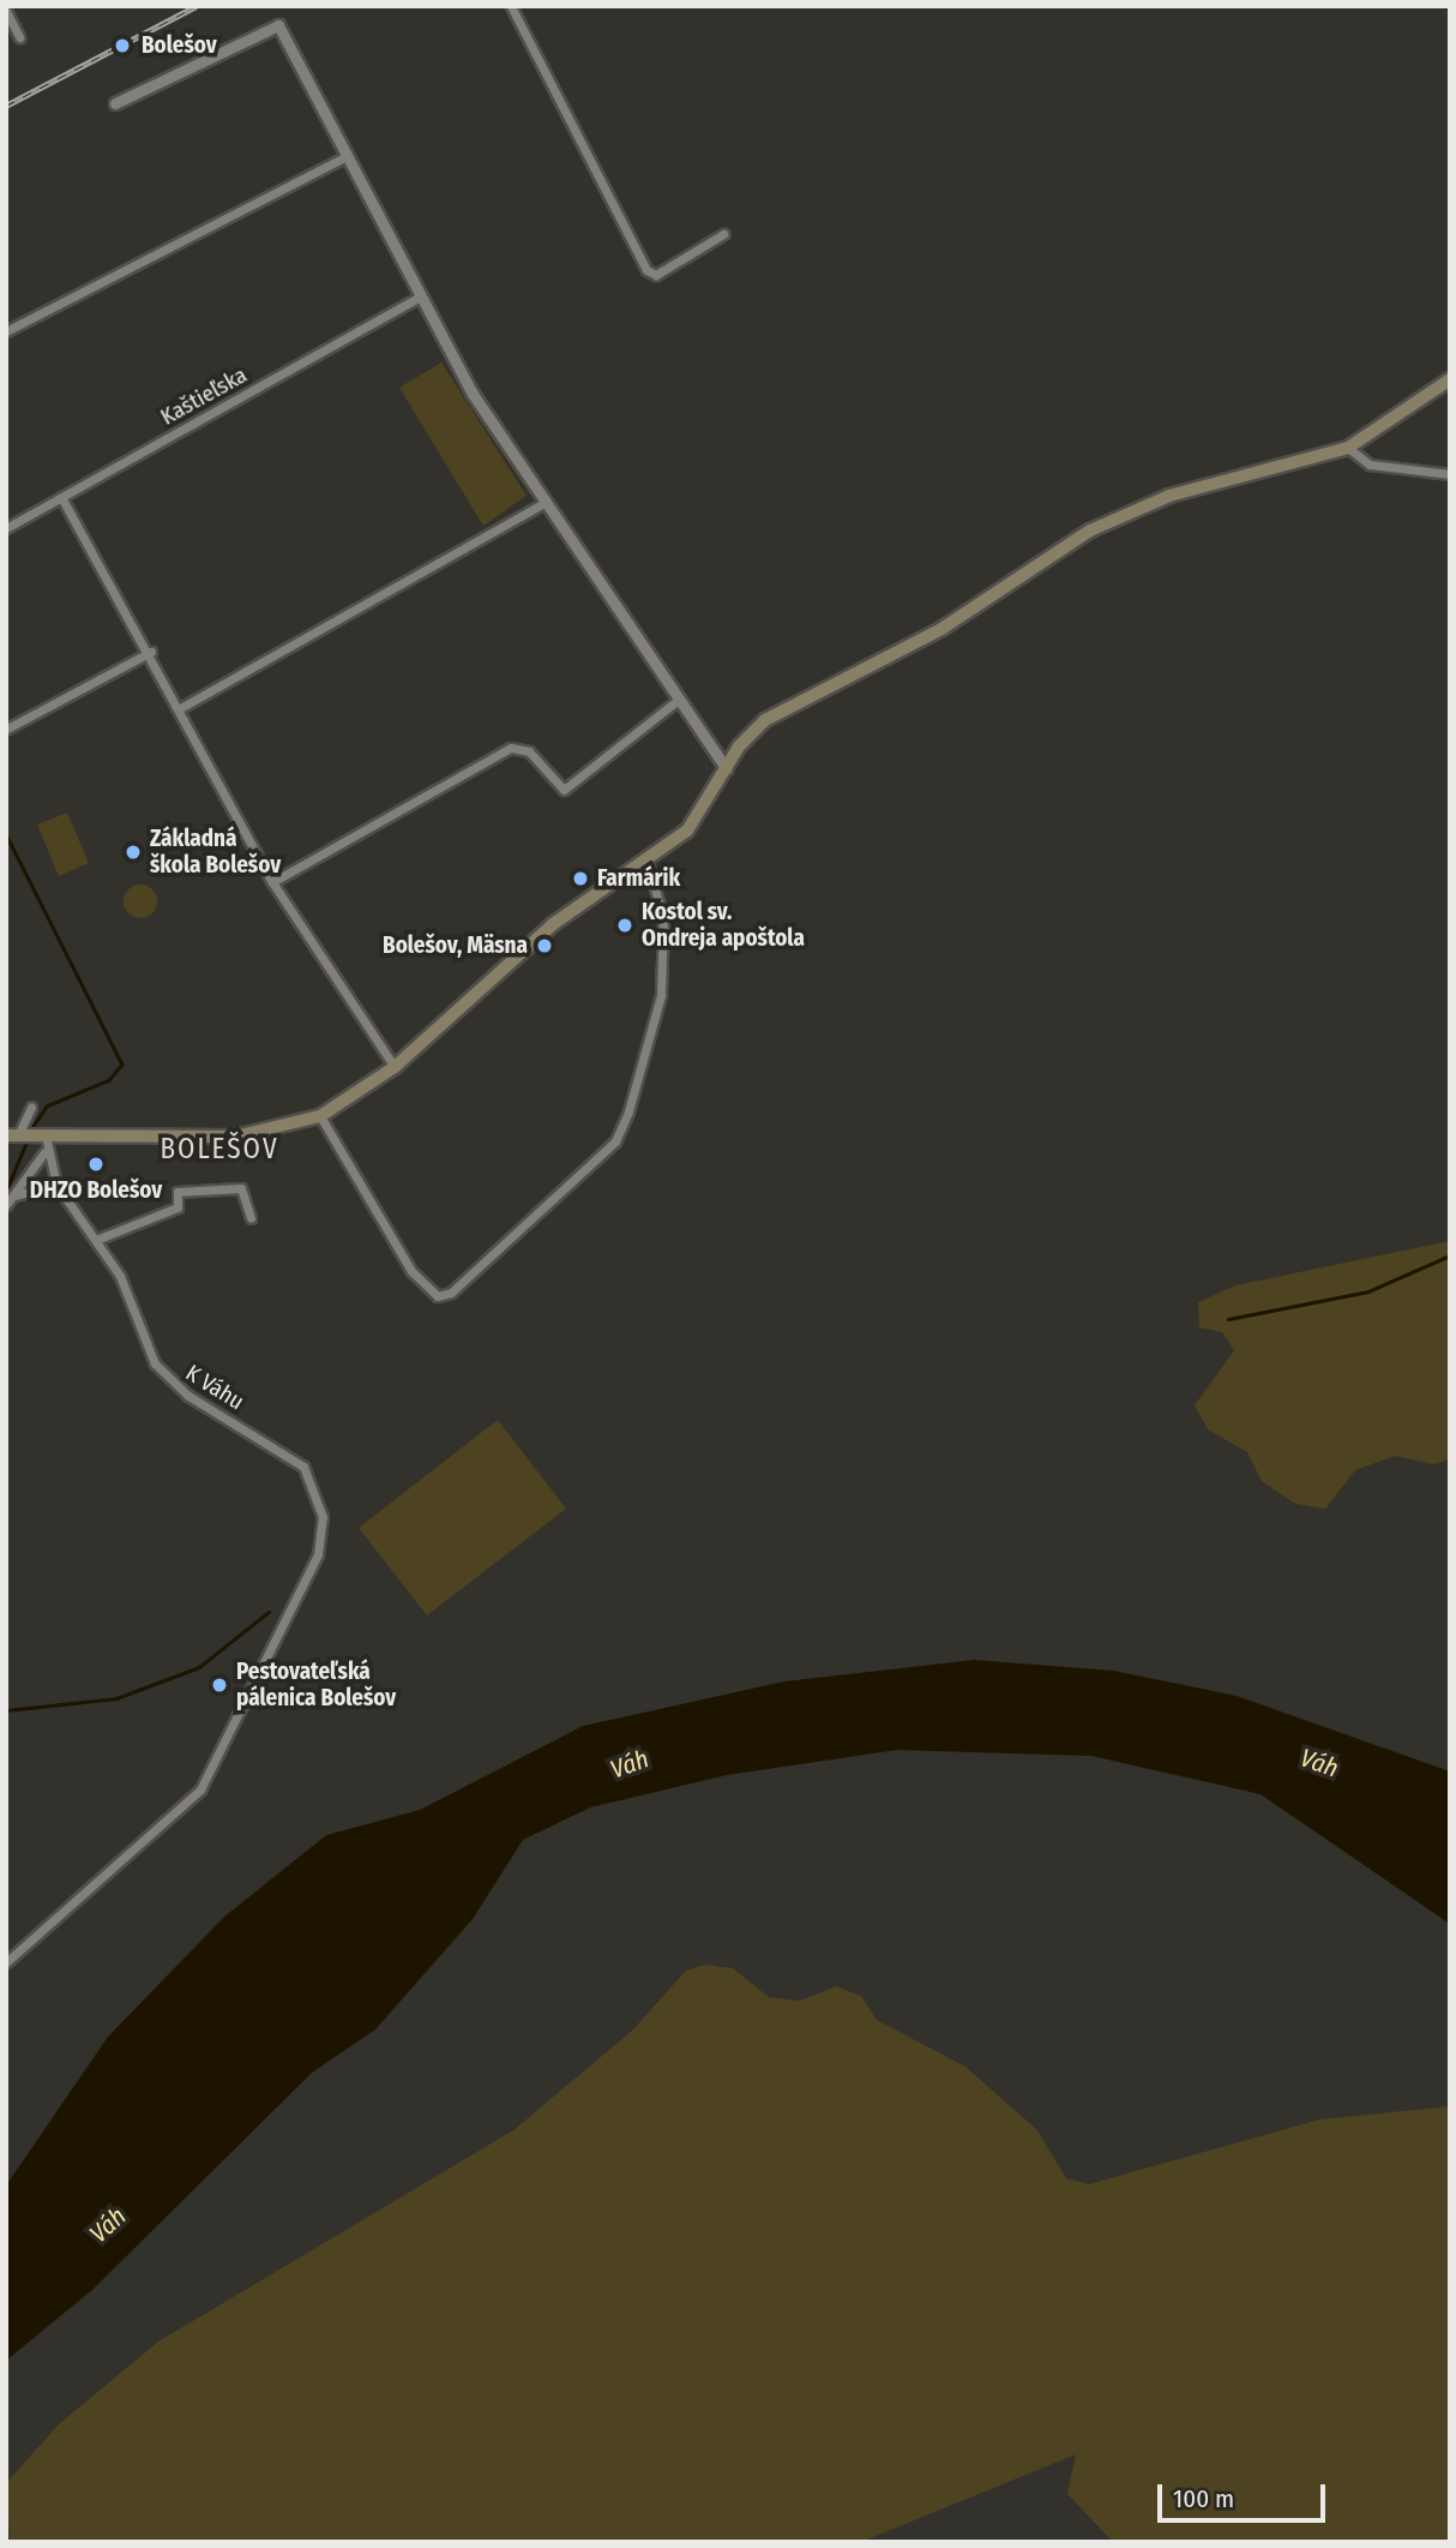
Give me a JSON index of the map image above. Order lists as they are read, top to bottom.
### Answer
{
  "streets": {
    "street": ["Kaštieľska", "K Váhu"]
  },
  "districts": ["BOLEŠOV"],
  "water": ["Váh"],
  "places": [
    "Bolešov",
    "Základná škola Bolešov",
    "Farmárik",
    "Kostol sv. Ondreja apoštola",
    "Bolešov, Mäsna",
    "DHZO Bolešov",
    "Pestovateľská pálenica Bolešov"
  ],
  "scale_bar": "100 m"
}
